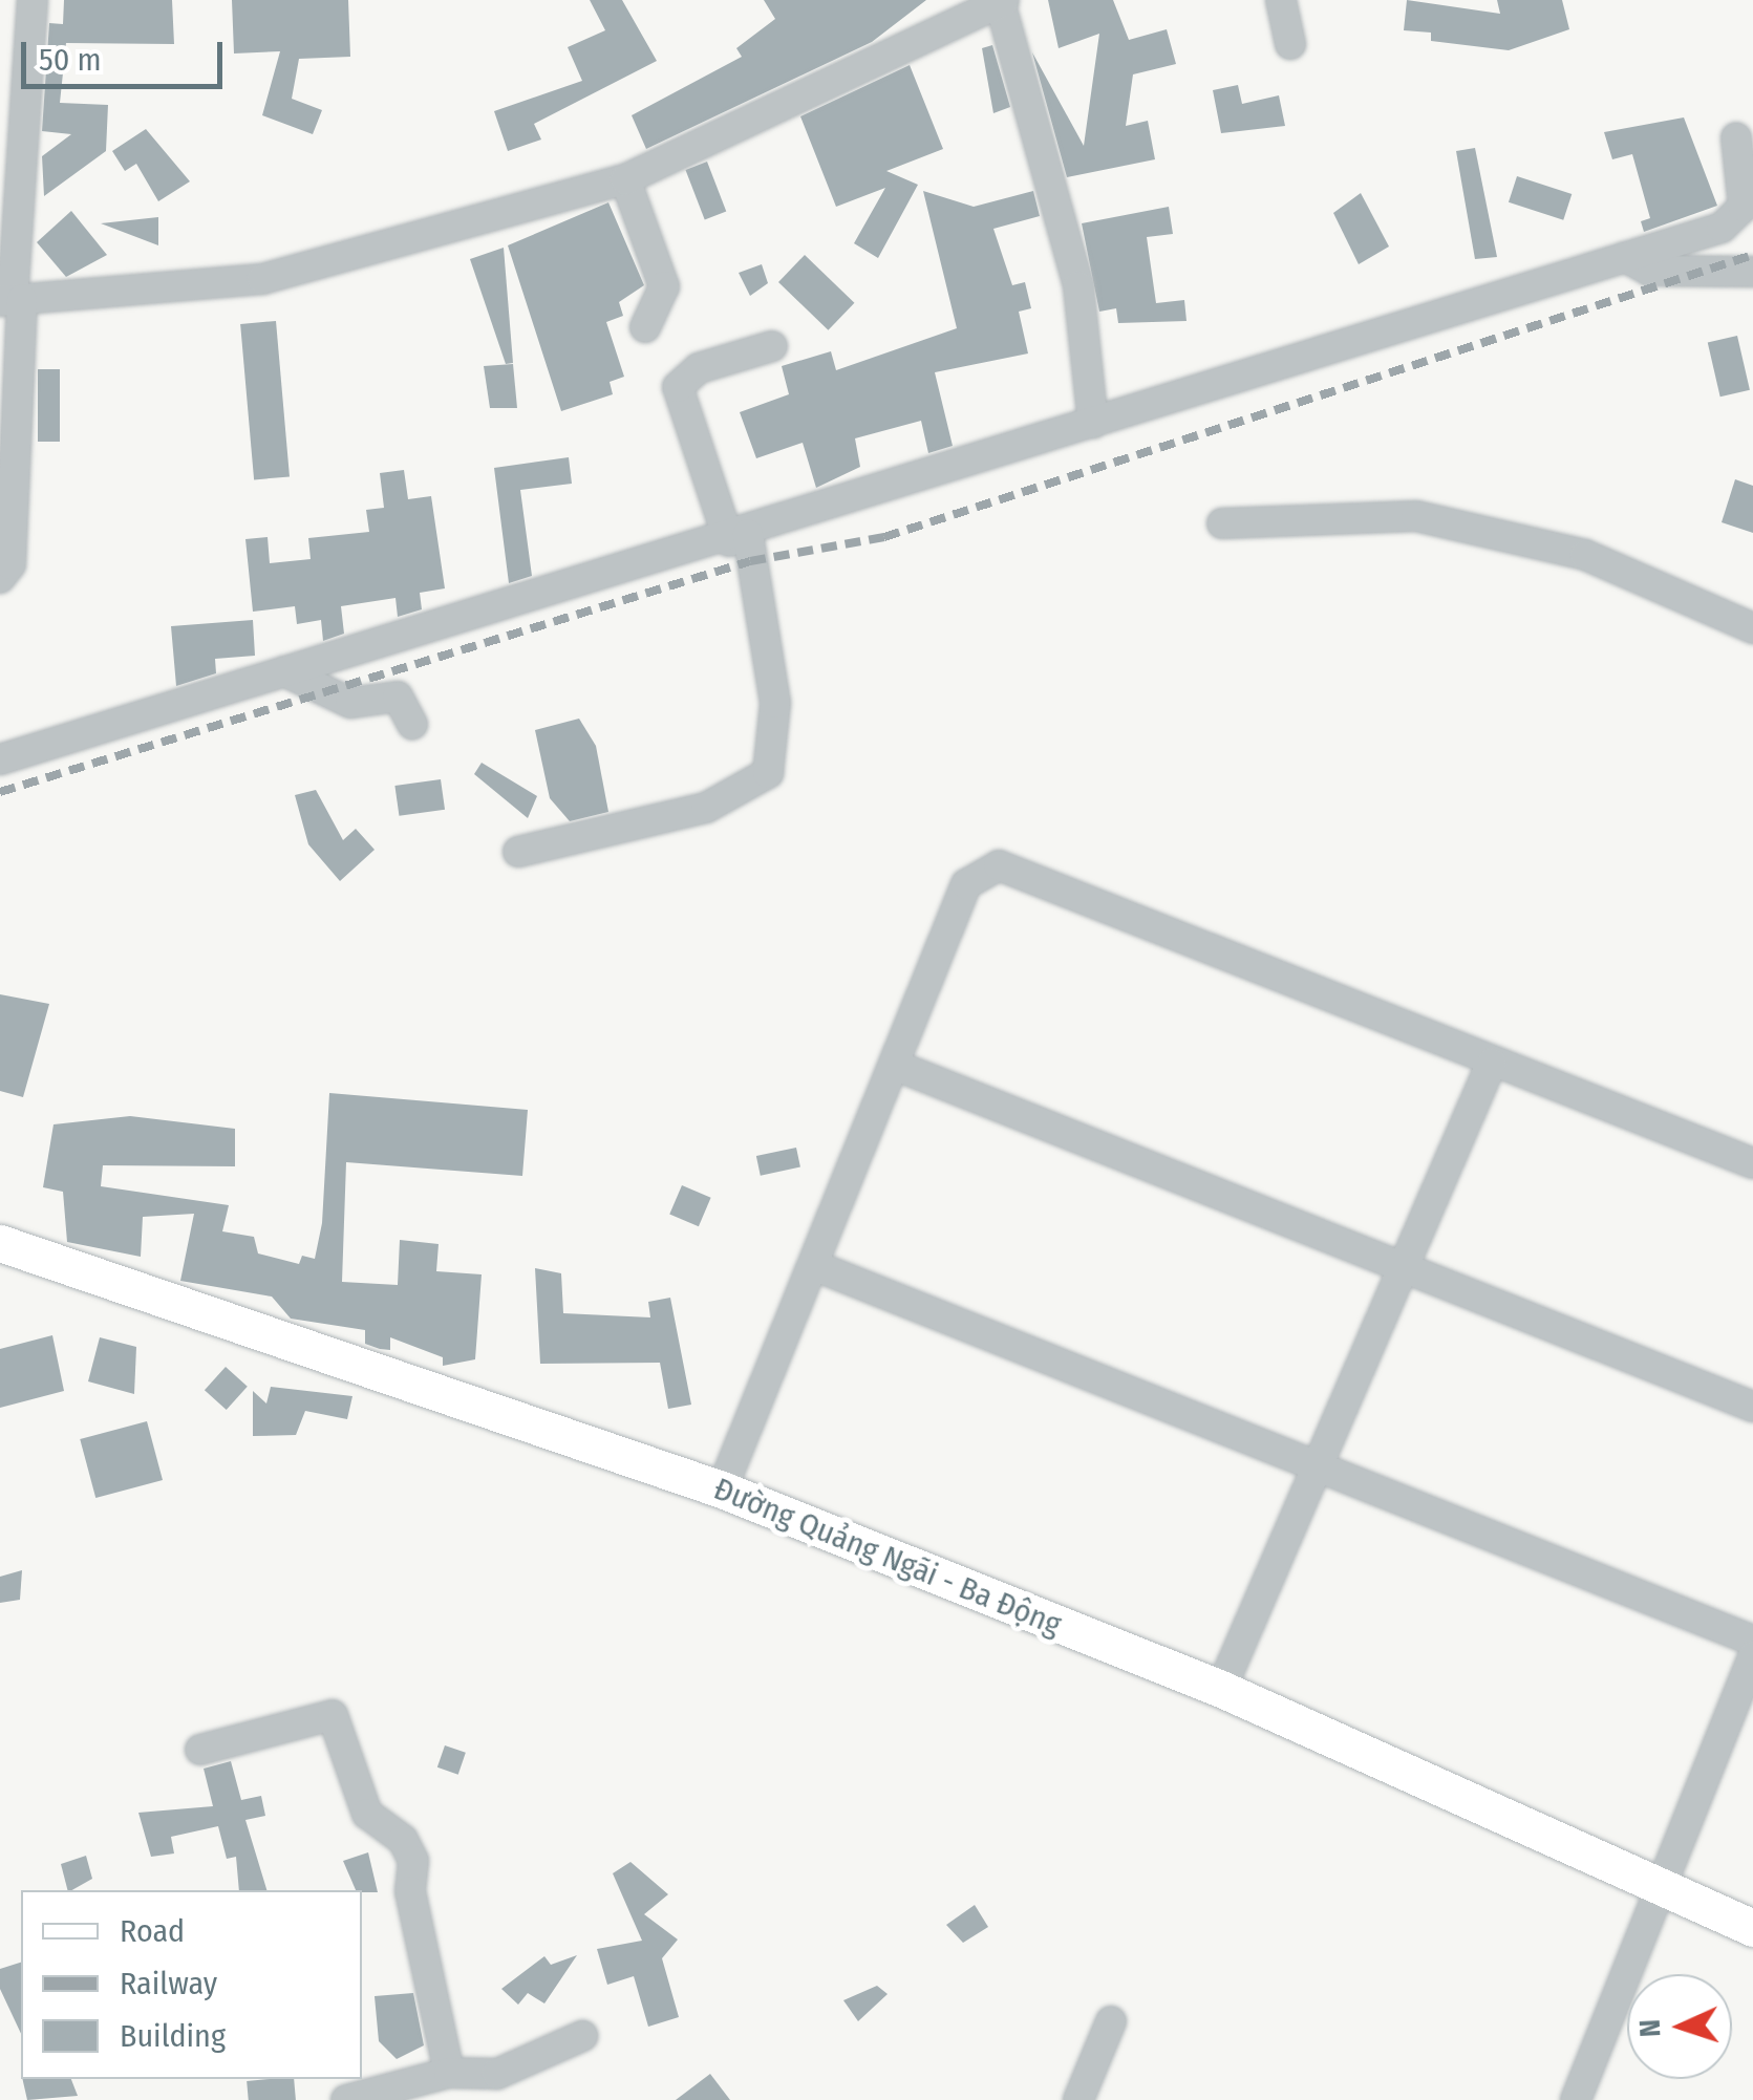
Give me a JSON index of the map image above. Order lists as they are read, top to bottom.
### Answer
{
  "streets": {
    "main road": ["Đường Quảng Ngãi - Ba Động"]
  },
  "legend": ["Road", "Railway", "Building"],
  "scale_bar": "50 m",
  "north": "left"
}
